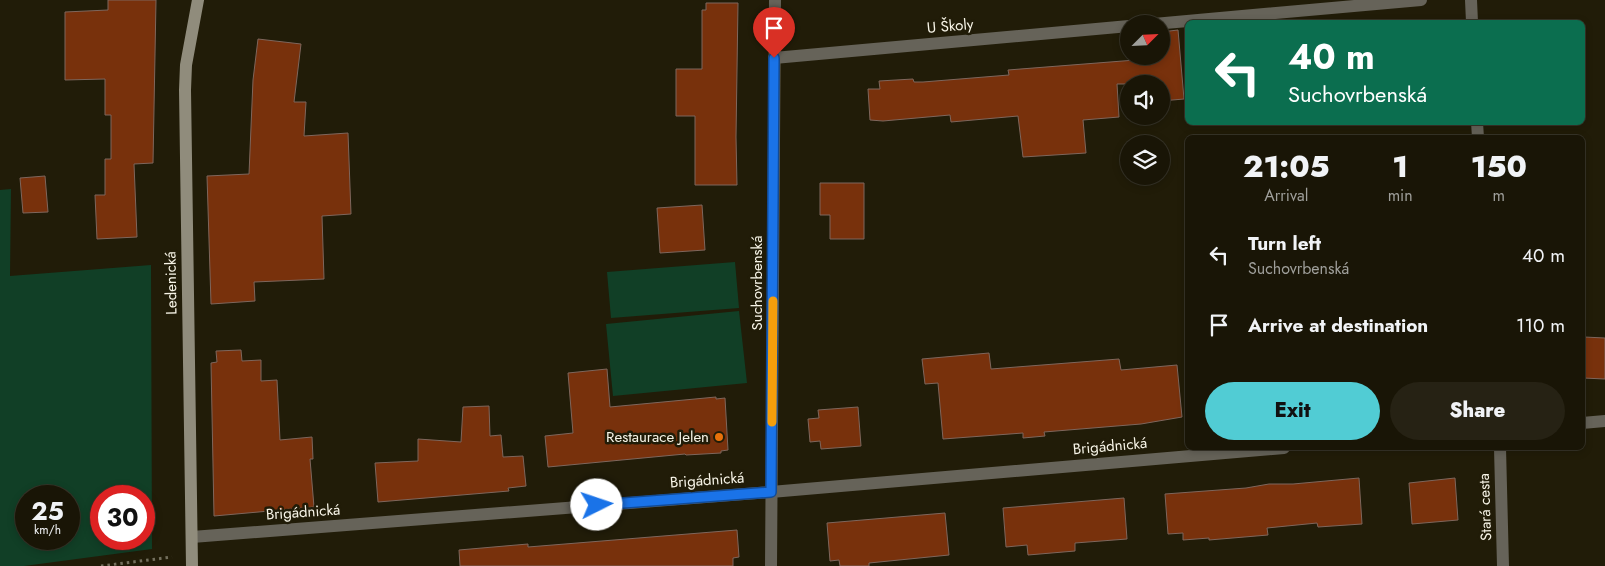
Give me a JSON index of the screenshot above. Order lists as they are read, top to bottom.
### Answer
{
  "streets": {
    "main road": ["Ledenická"],
    "street": [
      "U Školy",
      "Suchovrbenská",
      "Brigádnická",
      "Stará cesta"
    ]
  },
  "crossings": [
    ["U Školy", "Suchovrbenská"],
    ["Ledenická", "Brigádnická"],
    ["Suchovrbenská", "Brigádnická"]
  ],
  "places": ["Restaurace Jelen"],
  "north": "top right",
  "page": {
    "turn": ["40 m", "Suchovrbenská"],
    "eta": [
      "21:05",
      "Arrival",
      "1",
      "min",
      "150",
      "m"
    ],
    "list": [
      {
        "name": "Turn left",
        "note": "Suchovrbenská",
        "value": "40 m"
      },
      {
        "name": "Arrive at destination",
        "value": "110 m"
      }
    ],
    "buttons": ["Exit", "Share"],
    "speed": "25 km/h",
    "limit": "30"
  }
}
